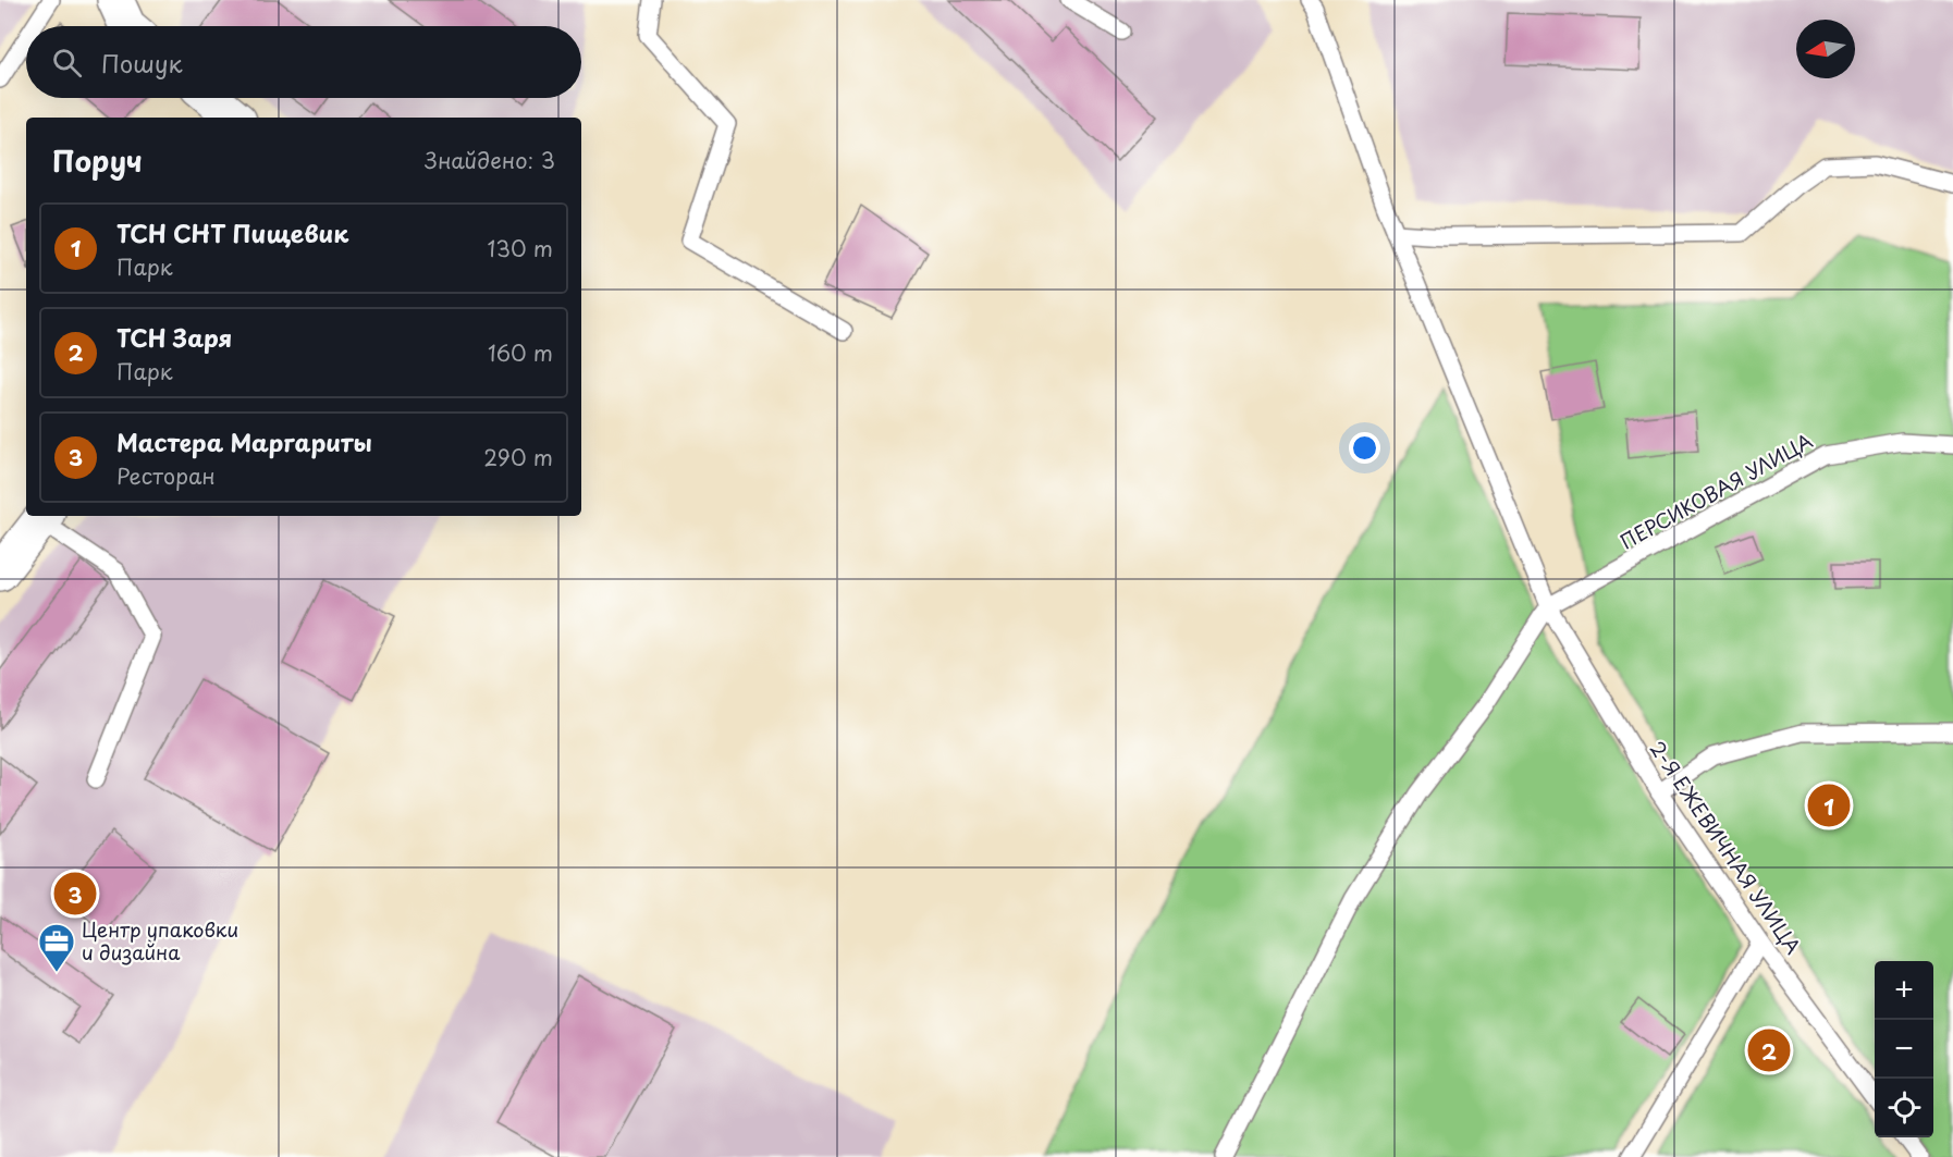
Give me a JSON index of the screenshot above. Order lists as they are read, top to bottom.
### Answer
{
  "streets": {
    "lane": ["ПЕРСИКОВАЯ УЛИЦА", "2-Я ЕЖЕВИЧНАЯ УЛИЦА"]
  },
  "crossings": [
    ["ПЕРСИКОВАЯ УЛИЦА", "2-Я ЕЖЕВИЧНАЯ УЛИЦА"]
  ],
  "places": {
    "office": ["Центр упаковки и дизайна"]
  },
  "north": "left",
  "page": {
    "search": "Пошук",
    "heading": ["Поруч", "Знайдено: 3"],
    "list": [
      {
        "mark": "1",
        "name": "ТСН СНТ Пищевик",
        "note": "Парк",
        "value": "130 m"
      },
      {
        "mark": "2",
        "name": "ТСН Заря",
        "note": "Парк",
        "value": "160 m"
      },
      {
        "mark": "3",
        "name": "Мастера Маргариты",
        "note": "Ресторан",
        "value": "290 m"
      }
    ],
    "pins": ["1", "3", "2"],
    "map_buttons": ["+", "−"]
  }
}
